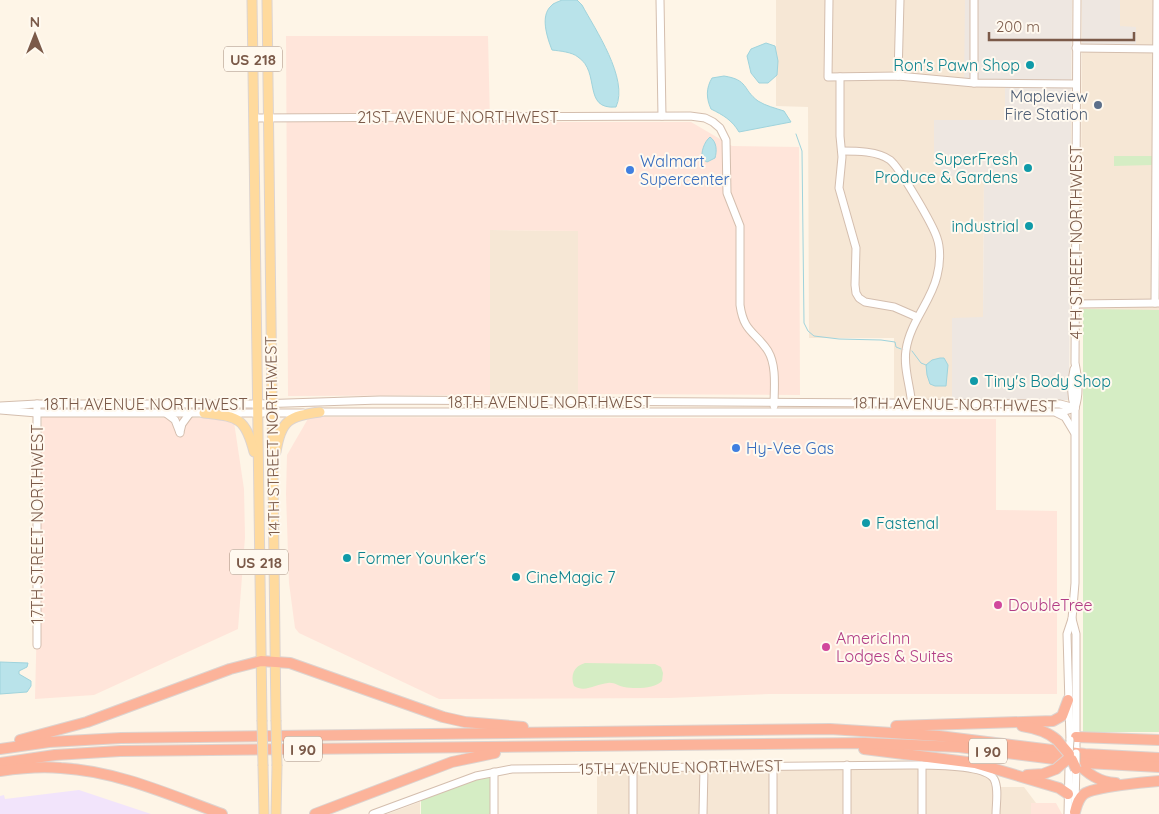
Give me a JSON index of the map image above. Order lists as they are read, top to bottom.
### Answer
{
  "streets": {
    "highway": ["I 90"],
    "main road": ["US 218", "14TH STREET NORTHWEST"],
    "street": [
      "21ST AVENUE NORTHWEST",
      "4TH STREET NORTHWEST",
      "18TH AVENUE NORTHWEST",
      "17TH STREET NORTHWEST",
      "15TH AVENUE NORTHWEST"
    ]
  },
  "crossings": [
    ["US 218", "21ST AVENUE NORTHWEST"],
    ["US 218", "14TH STREET NORTHWEST"],
    ["21ST AVENUE NORTHWEST", "18TH AVENUE NORTHWEST"],
    ["21ST AVENUE NORTHWEST", "14TH STREET NORTHWEST"],
    ["4TH STREET NORTHWEST", "18TH AVENUE NORTHWEST"],
    ["18TH AVENUE NORTHWEST", "14TH STREET NORTHWEST"],
    ["18TH AVENUE NORTHWEST", "17TH STREET NORTHWEST"]
  ],
  "places": [
    "Ron's Pawn Shop",
    "Mapleview Fire Station",
    "SuperFresh Produce & Gardens",
    "Walmart Supercenter",
    "industrial",
    "Tiny's Body Shop",
    "Hy-Vee Gas",
    "Fastenal",
    "Former Younker's",
    "CineMagic 7",
    "DoubleTree",
    "AmericInn Lodges & Suites"
  ],
  "scale_bar": "200 m",
  "north": "top"
}
